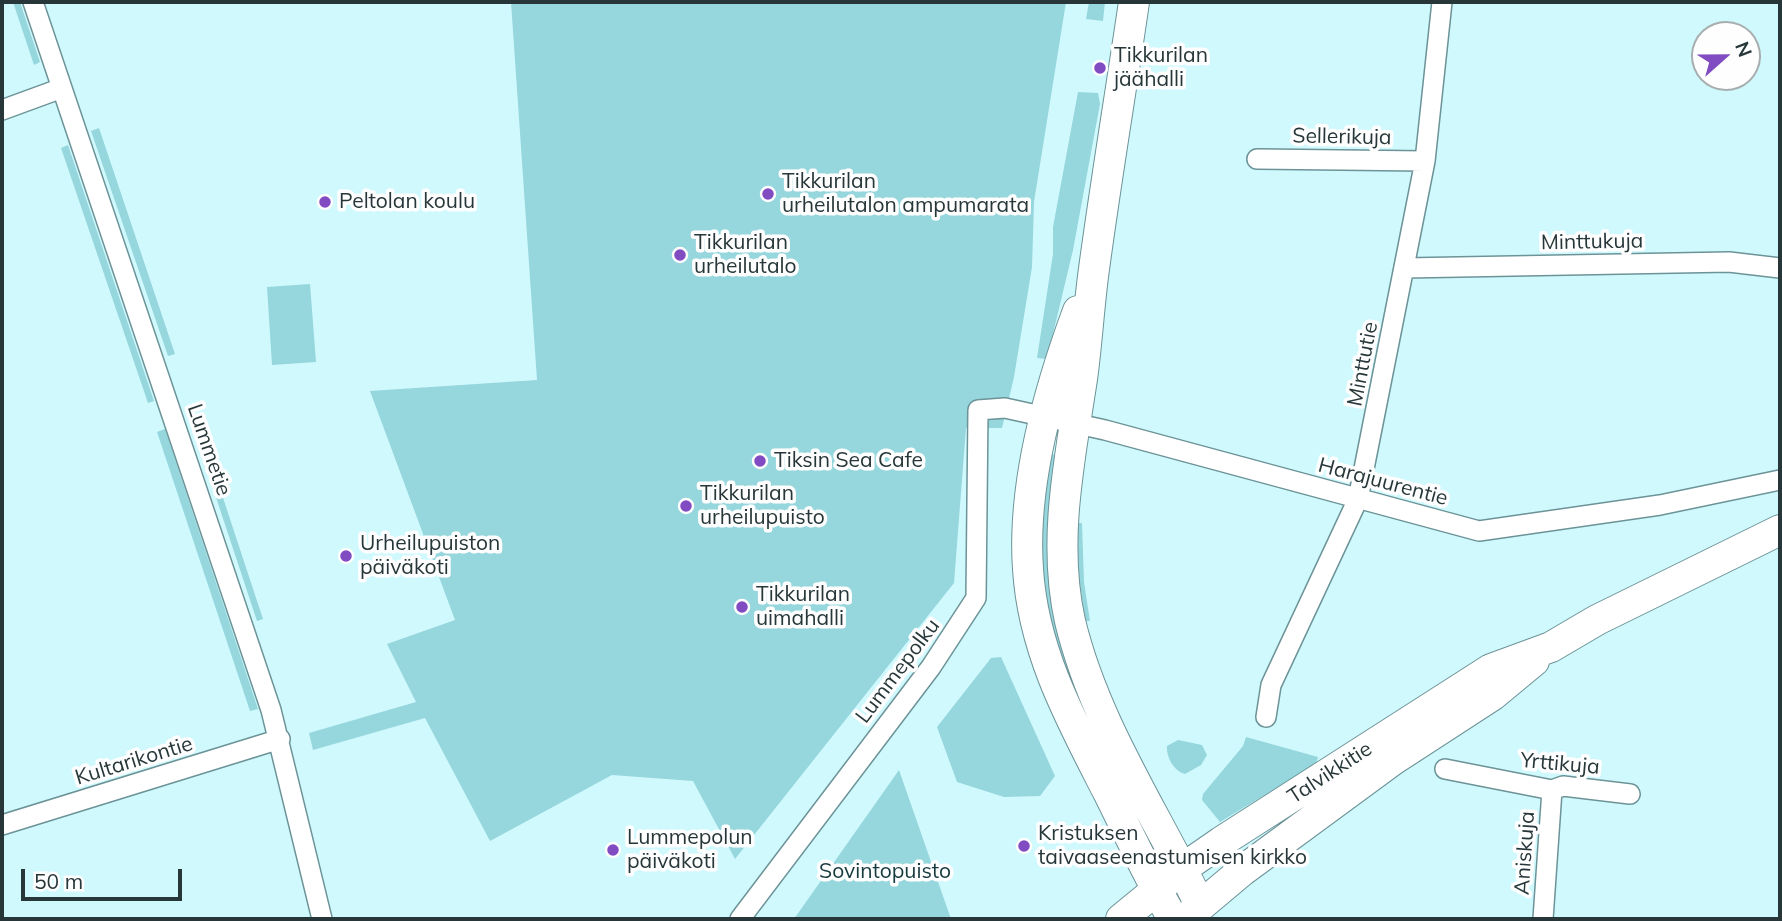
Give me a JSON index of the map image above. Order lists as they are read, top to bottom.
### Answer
{
  "streets": {
    "main road": ["Talvikkitie"],
    "street": [
      "Sellerikuja",
      "Minttukuja",
      "Minttutie",
      "Lummetie",
      "Harajuurentie",
      "Lummepolku",
      "Kultarikontie",
      "Yrttikuja",
      "Aniskuja"
    ]
  },
  "crossings": [
    ["Sellerikuja", "Minttutie"],
    ["Minttukuja", "Minttutie"],
    ["Minttutie", "Harajuurentie"],
    ["Lummetie", "Kultarikontie"],
    ["Harajuurentie", "Lummepolku"],
    ["Yrttikuja", "Aniskuja"]
  ],
  "parks": ["Sovintopuisto"],
  "places": [
    "Tikkurilan jäähalli",
    "Tikkurilan urheilutalon ampumarata",
    "Peltolan koulu",
    "Tikkurilan urheilutalo",
    "Tiksin Sea Cafe",
    "Tikkurilan urheilupuisto",
    "Urheilupuiston päiväkoti",
    "Tikkurilan uimahalli",
    "Kristuksen taivaaseenastumisen kirkko",
    "Lummepolun päiväkoti"
  ],
  "scale_bar": "50 m",
  "north": "right"
}
